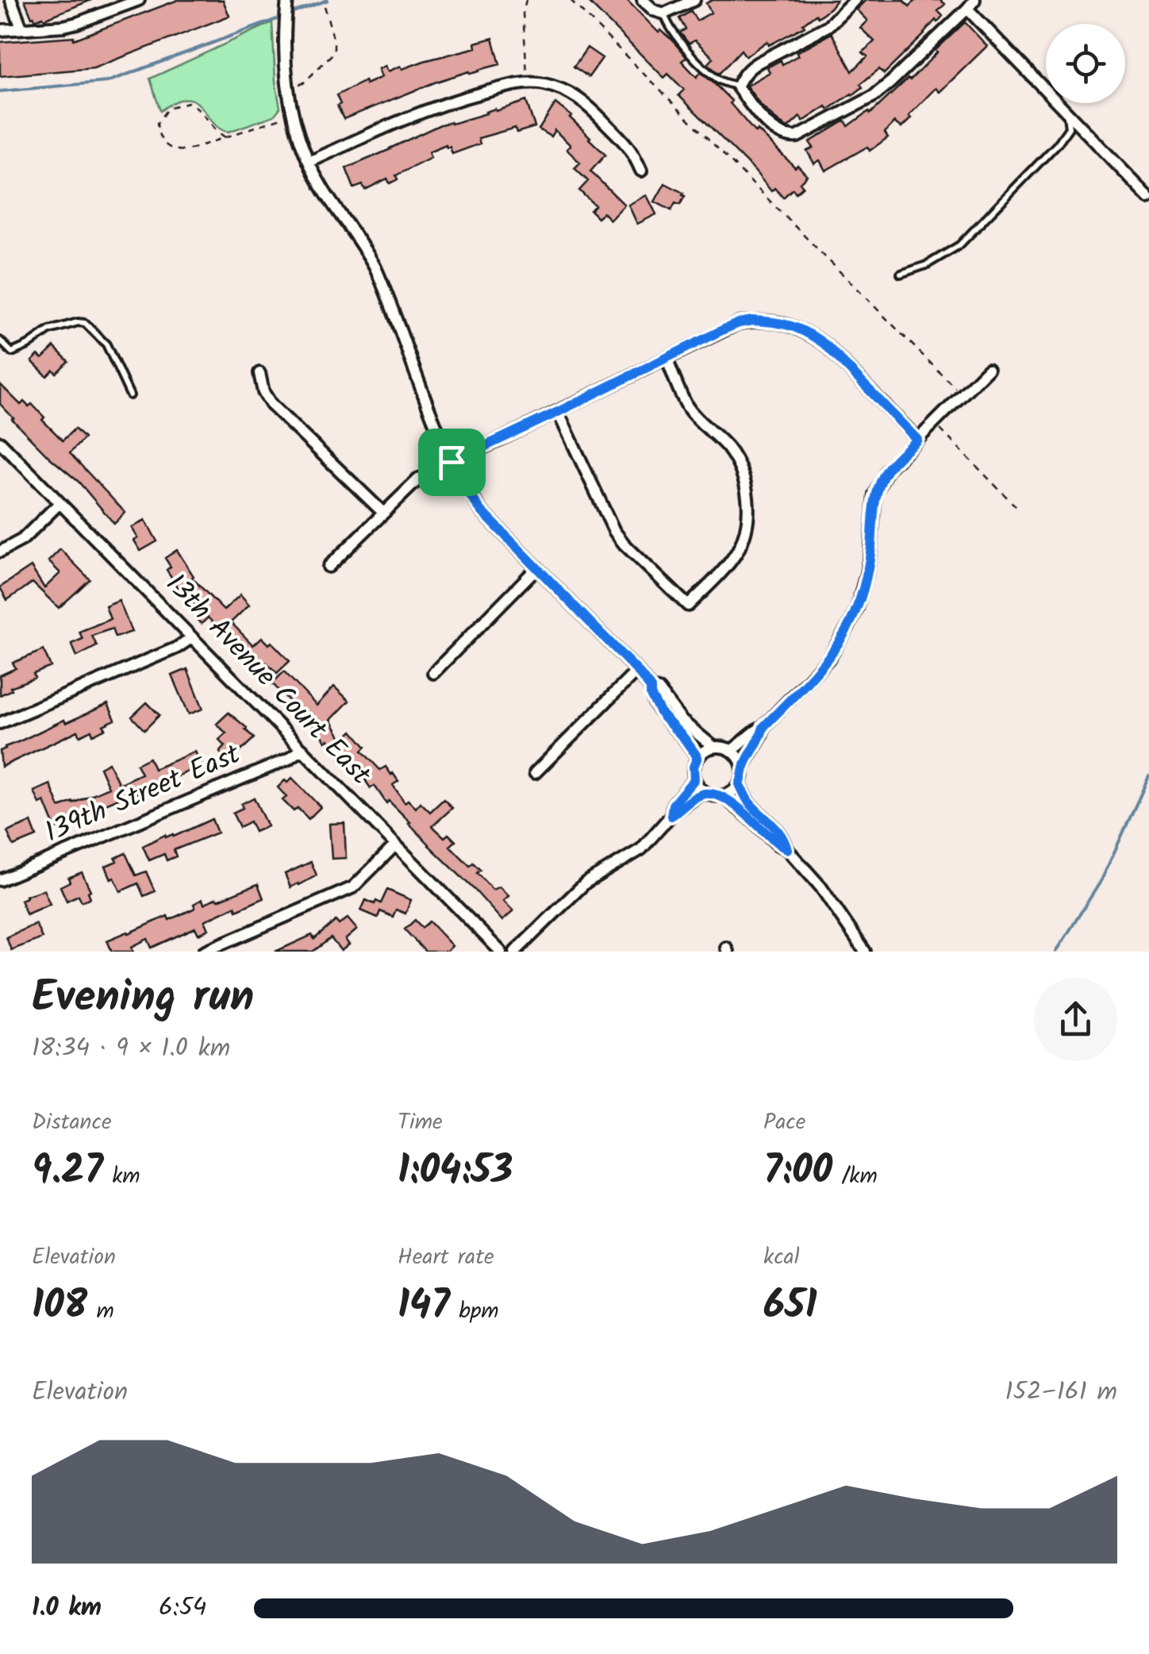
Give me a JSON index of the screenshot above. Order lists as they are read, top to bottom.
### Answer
{
  "streets": {
    "street": ["13th Avenue Court East", "139th Street East"]
  },
  "crossings": [
    ["13th Avenue Court East", "139th Street East"]
  ],
  "page": {
    "heading": ["Evening run", "18:34 · 9 × 1.0 km"],
    "stats": [
      ["Distance", "9.27 km"],
      ["Time", "1:04:53"],
      ["Pace", "7:00 /km"],
      ["Elevation", "108 m"],
      ["Heart rate", "147 bpm"],
      ["kcal", "651"]
    ],
    "chart": ["Elevation", "152–161 m"],
    "list": [
      {
        "name": "1.0 km",
        "note": "6:54"
      }
    ]
  }
}
